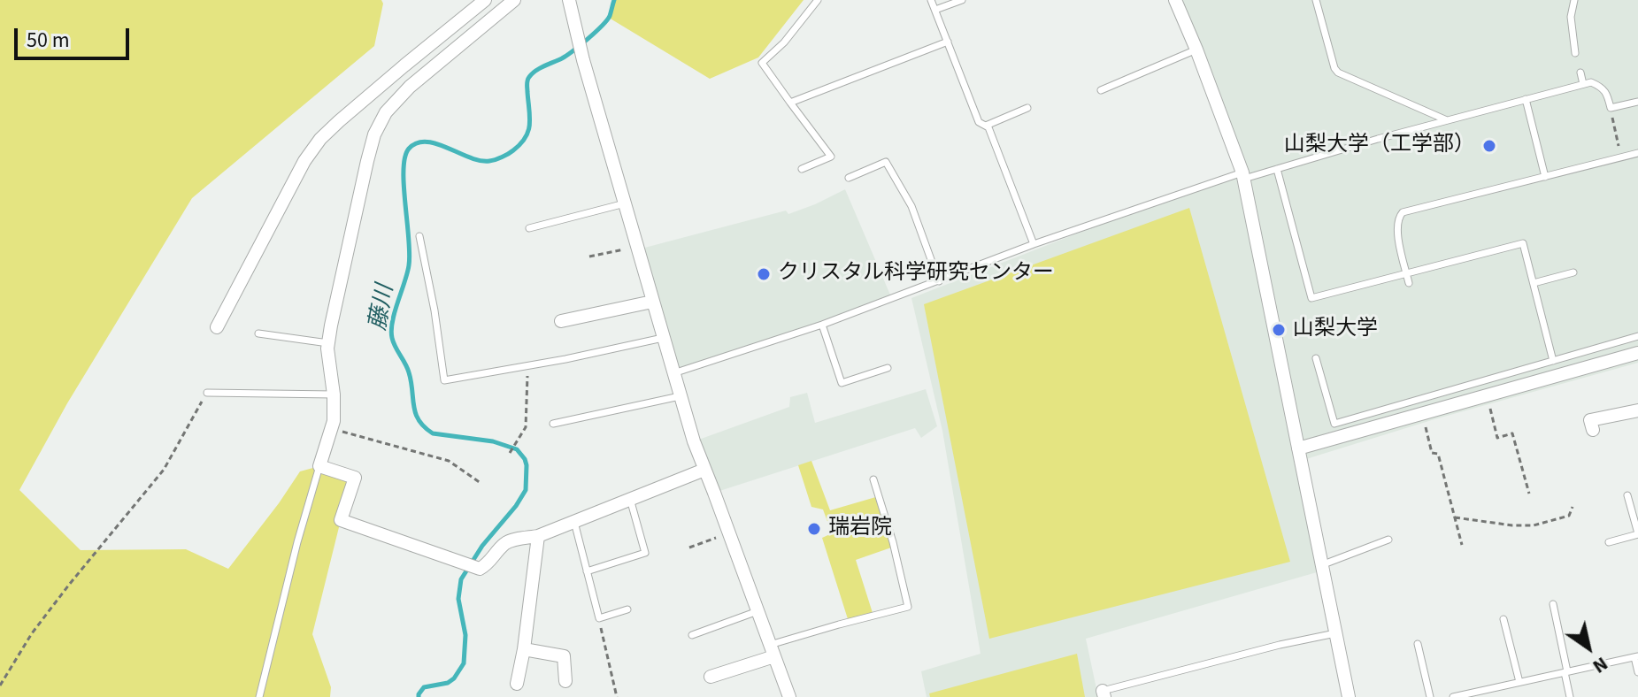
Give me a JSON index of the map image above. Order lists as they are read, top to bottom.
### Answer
{
  "water": ["藤川"],
  "places": [
    "山梨大学（工学部）",
    "クリスタル科学研究センター",
    "山梨大学",
    "瑞岩院"
  ],
  "scale_bar": "50 m",
  "north": "bottom right"
}
